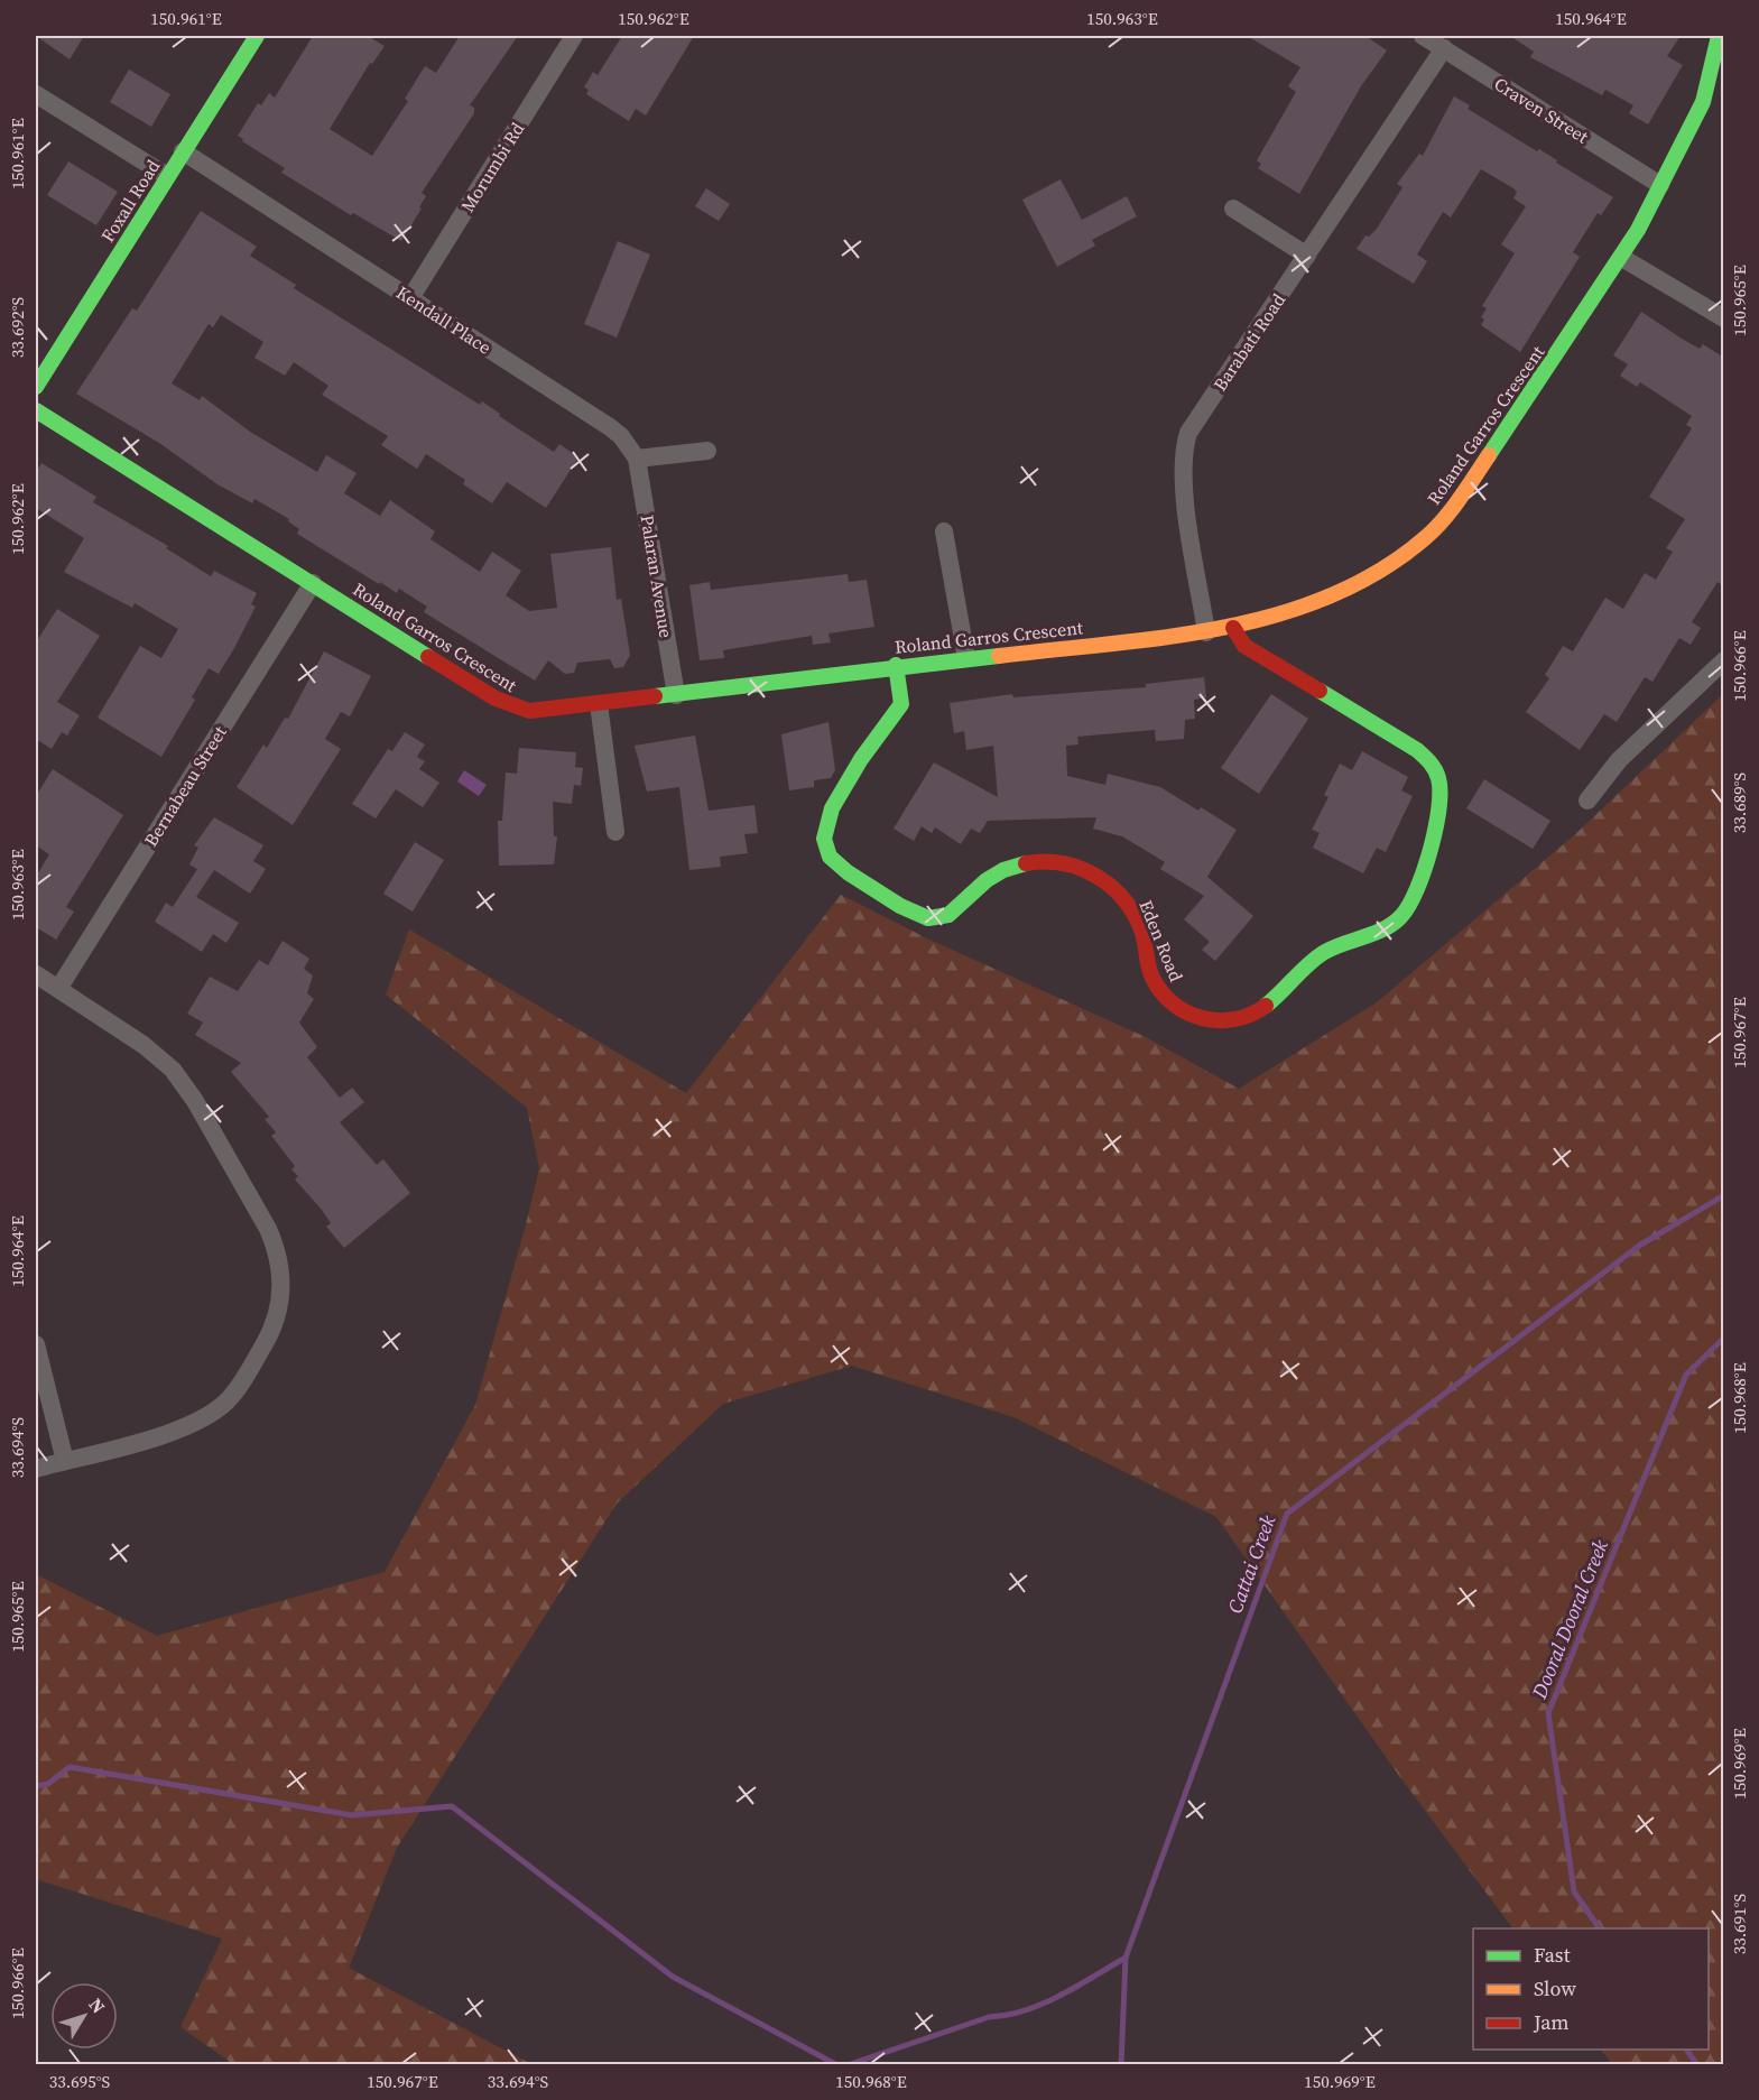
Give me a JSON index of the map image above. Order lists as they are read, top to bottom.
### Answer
{
  "streets": {
    "street": [
      "Craven Street",
      "Morumbi Rd",
      "Foxall Road",
      "Kendall Place",
      "Barabati Road",
      "Roland Garros Crescent",
      "Palaran Avenue",
      "Bernabeau Street",
      "Eden Road"
    ]
  },
  "crossings": [
    ["Craven Street", "Barabati Road"],
    ["Craven Street", "Roland Garros Crescent"],
    ["Morumbi Rd", "Kendall Place"],
    ["Foxall Road", "Kendall Place"],
    ["Kendall Place", "Palaran Avenue"],
    ["Barabati Road", "Roland Garros Crescent"],
    ["Roland Garros Crescent", "Palaran Avenue"],
    ["Roland Garros Crescent", "Bernabeau Street"],
    ["Roland Garros Crescent", "Eden Road"]
  ],
  "water": ["Cattai Creek", "Dooral Dooral Creek"],
  "legend": ["Fast", "Slow", "Jam"],
  "north": "top right",
  "coordinates": [
    "150.961°E",
    "150.962°E",
    "150.963°E",
    "150.964°E",
    "150.965°E",
    "33.692°S",
    "150.966°E",
    "33.689°S",
    "150.967°E",
    "150.968°E",
    "33.694°S",
    "150.969°E",
    "33.691°S",
    "33.695°S"
  ]
}
